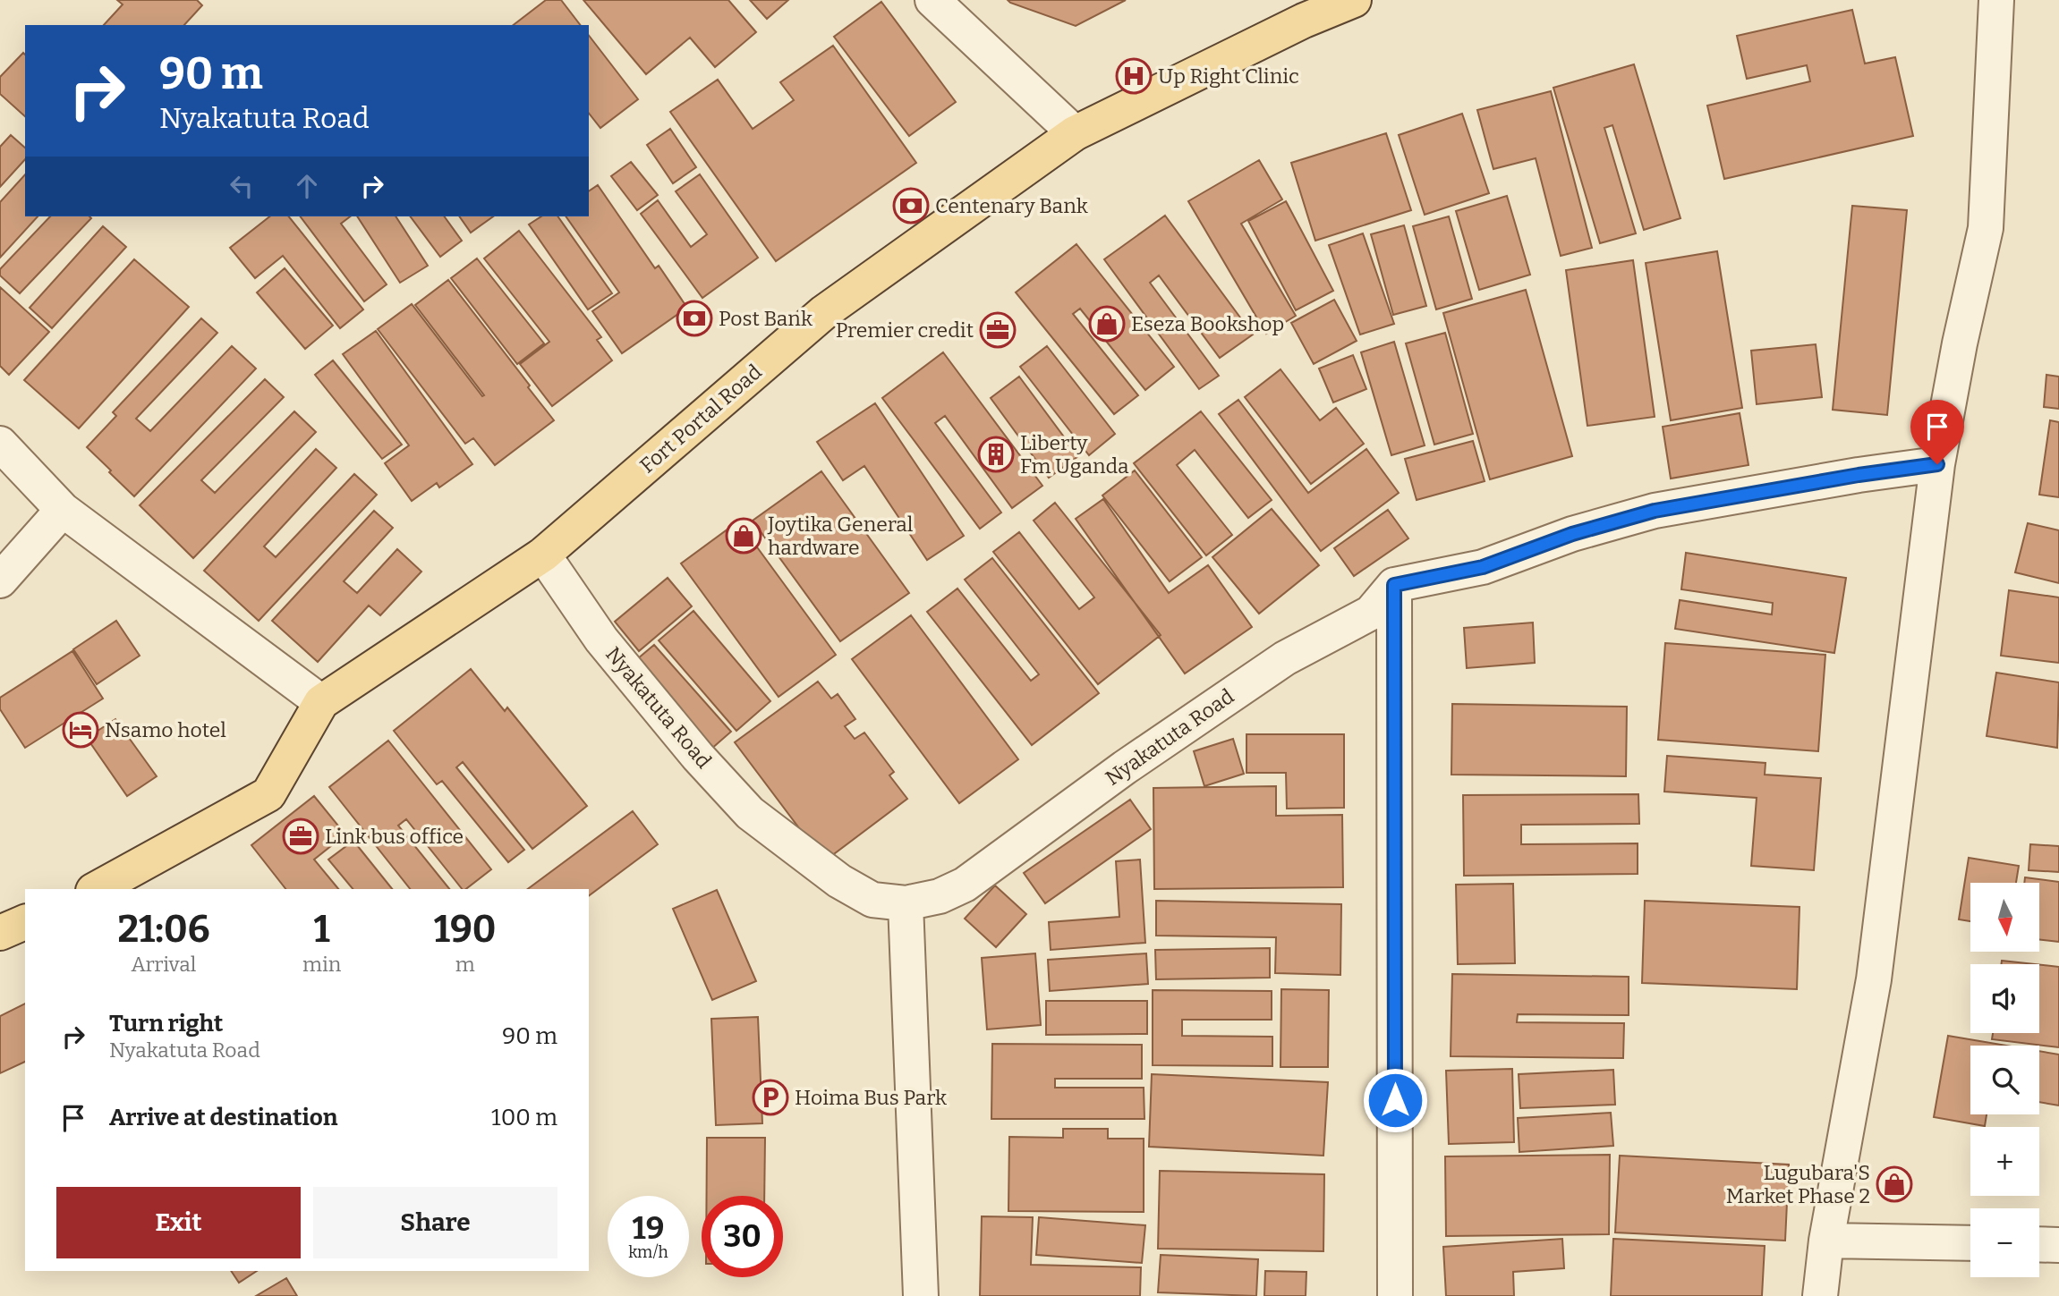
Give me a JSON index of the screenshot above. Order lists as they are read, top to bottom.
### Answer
{
  "streets": {
    "main road": ["Fort Portal Road"],
    "street": ["Nyakatuta Road"]
  },
  "crossings": [
    ["Fort Portal Road", "Nyakatuta Road"]
  ],
  "places": {
    "hospital": ["Up Right Clinic"],
    "bank": ["Centenary Bank", "Post Bank"],
    "shop": ["Eseza Bookshop", "Joytika General hardware", "Lugubara'S Market Phase 2"],
    "office": ["Premier credit", "Link bus office"],
    "building": ["Liberty Fm Uganda"],
    "hotel": ["Nsamo hotel"],
    "parking": ["Hoima Bus Park"]
  },
  "north": "bottom",
  "page": {
    "turn": ["90 m", "Nyakatuta Road"],
    "map_buttons": ["+", "−"],
    "eta": [
      "21:06",
      "Arrival",
      "1",
      "min",
      "190",
      "m"
    ],
    "list": [
      {
        "name": "Turn right",
        "note": "Nyakatuta Road",
        "value": "90 m"
      },
      {
        "name": "Arrive at destination",
        "value": "100 m"
      }
    ],
    "buttons": ["Exit", "Share"],
    "speed": "19 km/h",
    "limit": "30"
  }
}
